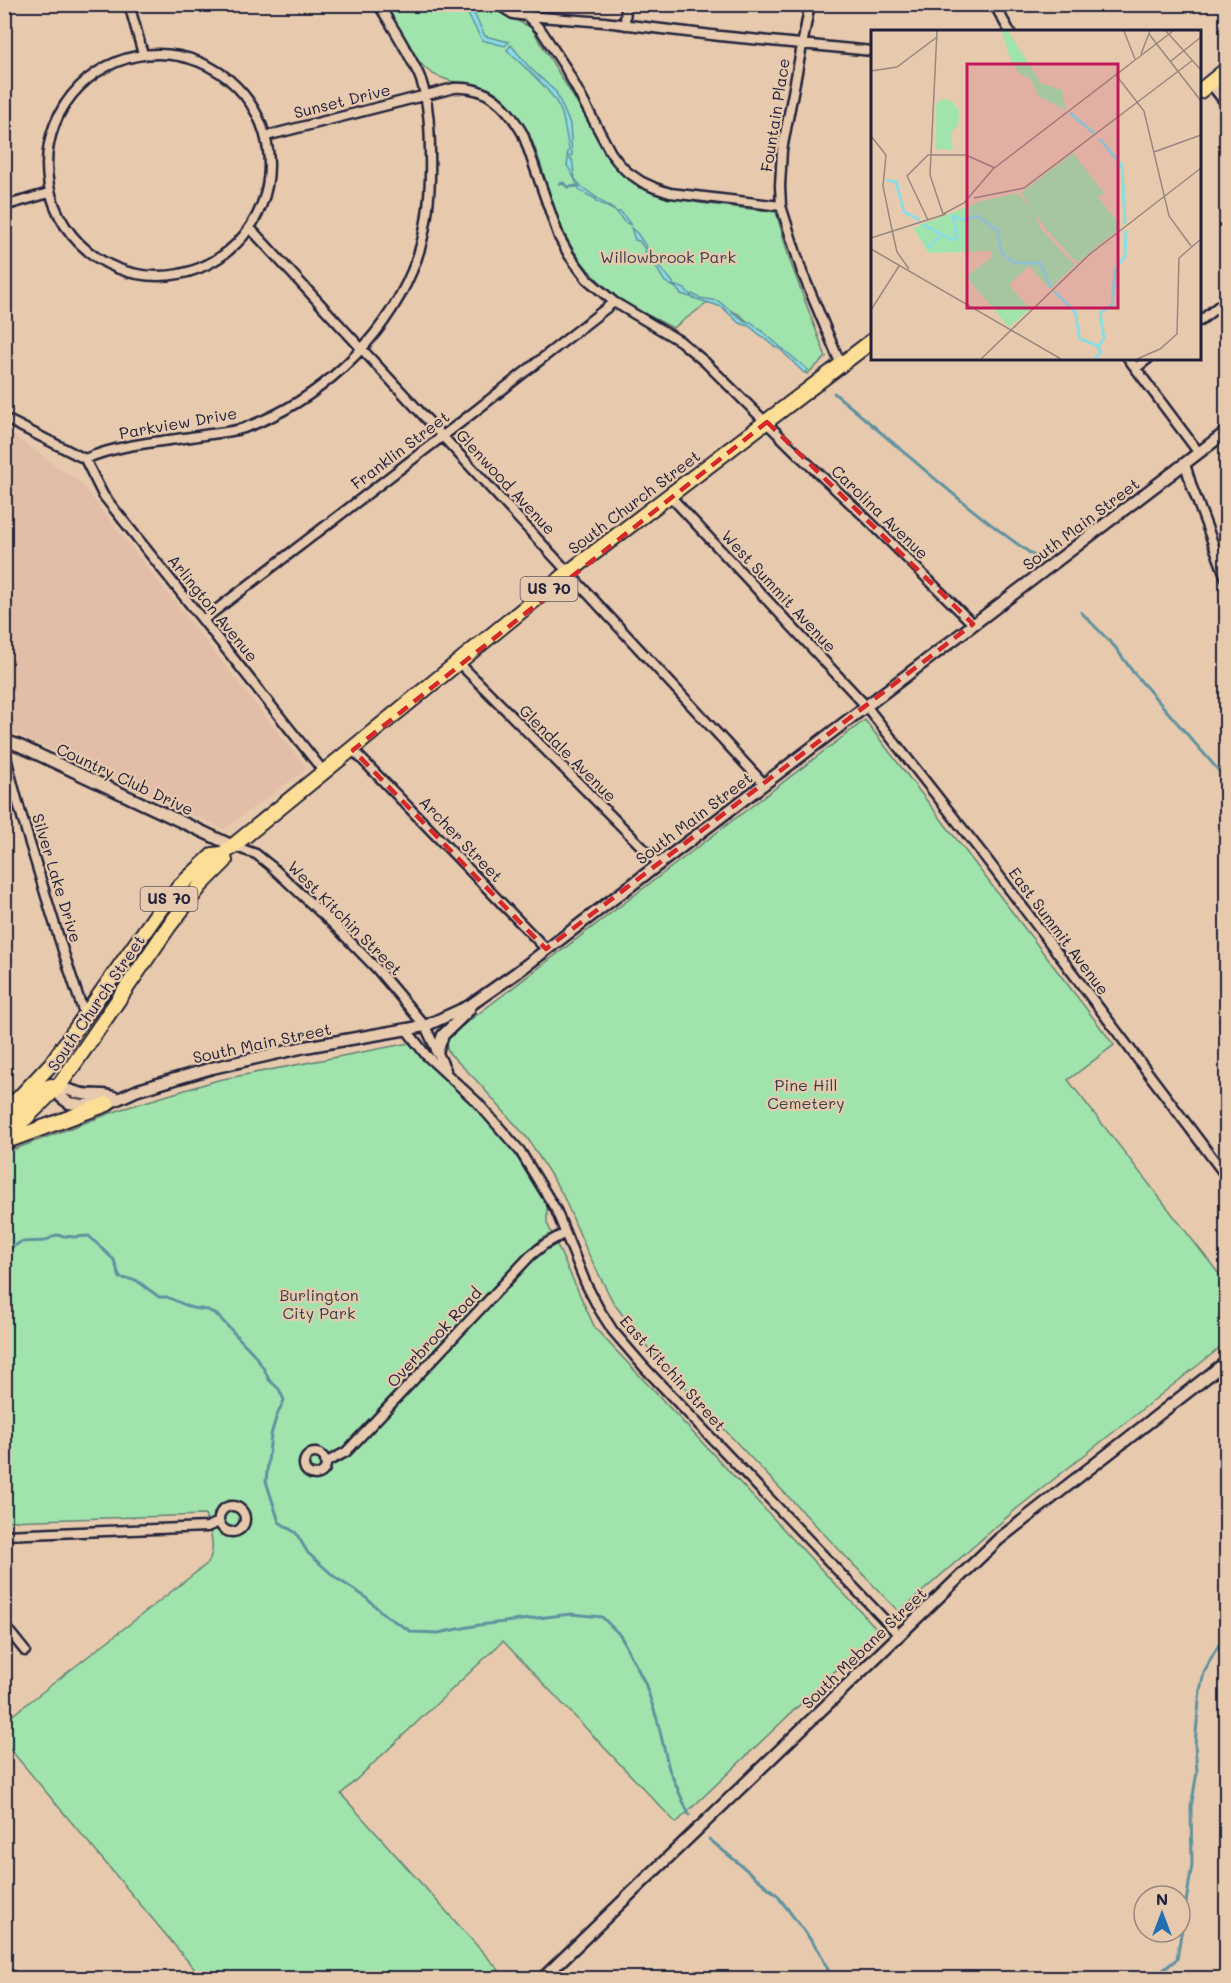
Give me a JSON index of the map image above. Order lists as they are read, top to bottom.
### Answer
{
  "streets": {
    "main road": ["South Church Street", "US 70"],
    "street": [
      "Sunset Drive",
      "Fountain Place",
      "Parkview Drive",
      "Franklin Street",
      "Glenwood Avenue",
      "Carolina Avenue",
      "South Main Street",
      "West Summit Avenue",
      "Arlington Avenue",
      "Glendale Avenue",
      "Country Club Drive",
      "Archer Street",
      "Silver Lake Drive",
      "West Kitchin Street",
      "East Summit Avenue",
      "Overbrook Road",
      "East Kitchin Street",
      "South Mebane Street"
    ]
  },
  "crossings": [
    ["Sunset Drive", "Parkview Drive"],
    ["Sunset Drive", "Franklin Street"],
    ["Sunset Drive", "Carolina Avenue"],
    ["Fountain Place", "South Church Street"],
    ["Parkview Drive", "Glenwood Avenue"],
    ["Parkview Drive", "Arlington Avenue"],
    ["Franklin Street", "Glenwood Avenue"],
    ["Franklin Street", "Carolina Avenue"],
    ["Franklin Street", "Arlington Avenue"],
    ["Glenwood Avenue", "South Church Street"],
    ["Glenwood Avenue", "South Main Street"],
    ["South Church Street", "Carolina Avenue"],
    ["South Church Street", "South Main Street"],
    ["South Church Street", "West Summit Avenue"],
    ["South Church Street", "Arlington Avenue"],
    ["South Church Street", "Glendale Avenue"],
    ["South Church Street", "Country Club Drive"],
    ["South Church Street", "Archer Street"],
    ["South Church Street", "Silver Lake Drive"],
    ["South Church Street", "West Kitchin Street"],
    ["Carolina Avenue", "South Main Street"],
    ["South Main Street", "West Summit Avenue"],
    ["South Main Street", "Glendale Avenue"],
    ["South Main Street", "Archer Street"],
    ["South Main Street", "West Kitchin Street"],
    ["South Main Street", "East Summit Avenue"],
    ["South Main Street", "East Kitchin Street"],
    ["West Summit Avenue", "East Summit Avenue"],
    ["Country Club Drive", "West Kitchin Street"],
    ["West Kitchin Street", "East Kitchin Street"],
    ["Overbrook Road", "East Kitchin Street"],
    ["East Kitchin Street", "South Mebane Street"]
  ],
  "parks": ["Willowbrook Park", "Pine Hill Cemetery", "Burlington City Park"],
  "north": "top"
}
